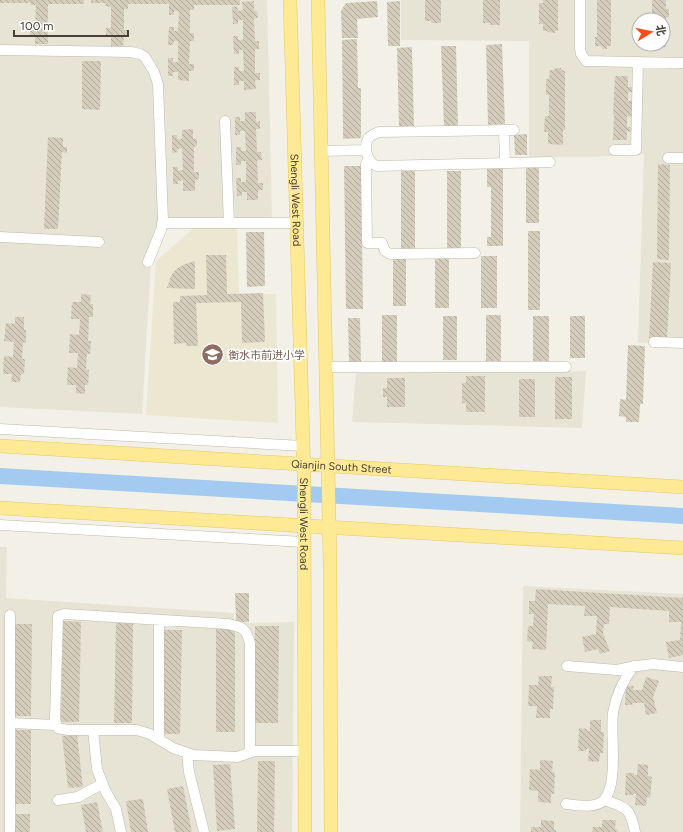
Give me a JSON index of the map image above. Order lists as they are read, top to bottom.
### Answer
{
  "streets": {
    "main road": ["Shengli West Road", "Qianjin South Street"]
  },
  "crossings": [
    ["Shengli West Road", "Qianjin South Street"]
  ],
  "places": {
    "school or university": ["衡水市前进小学"]
  },
  "scale_bar": "100 m",
  "north": "right"
}
